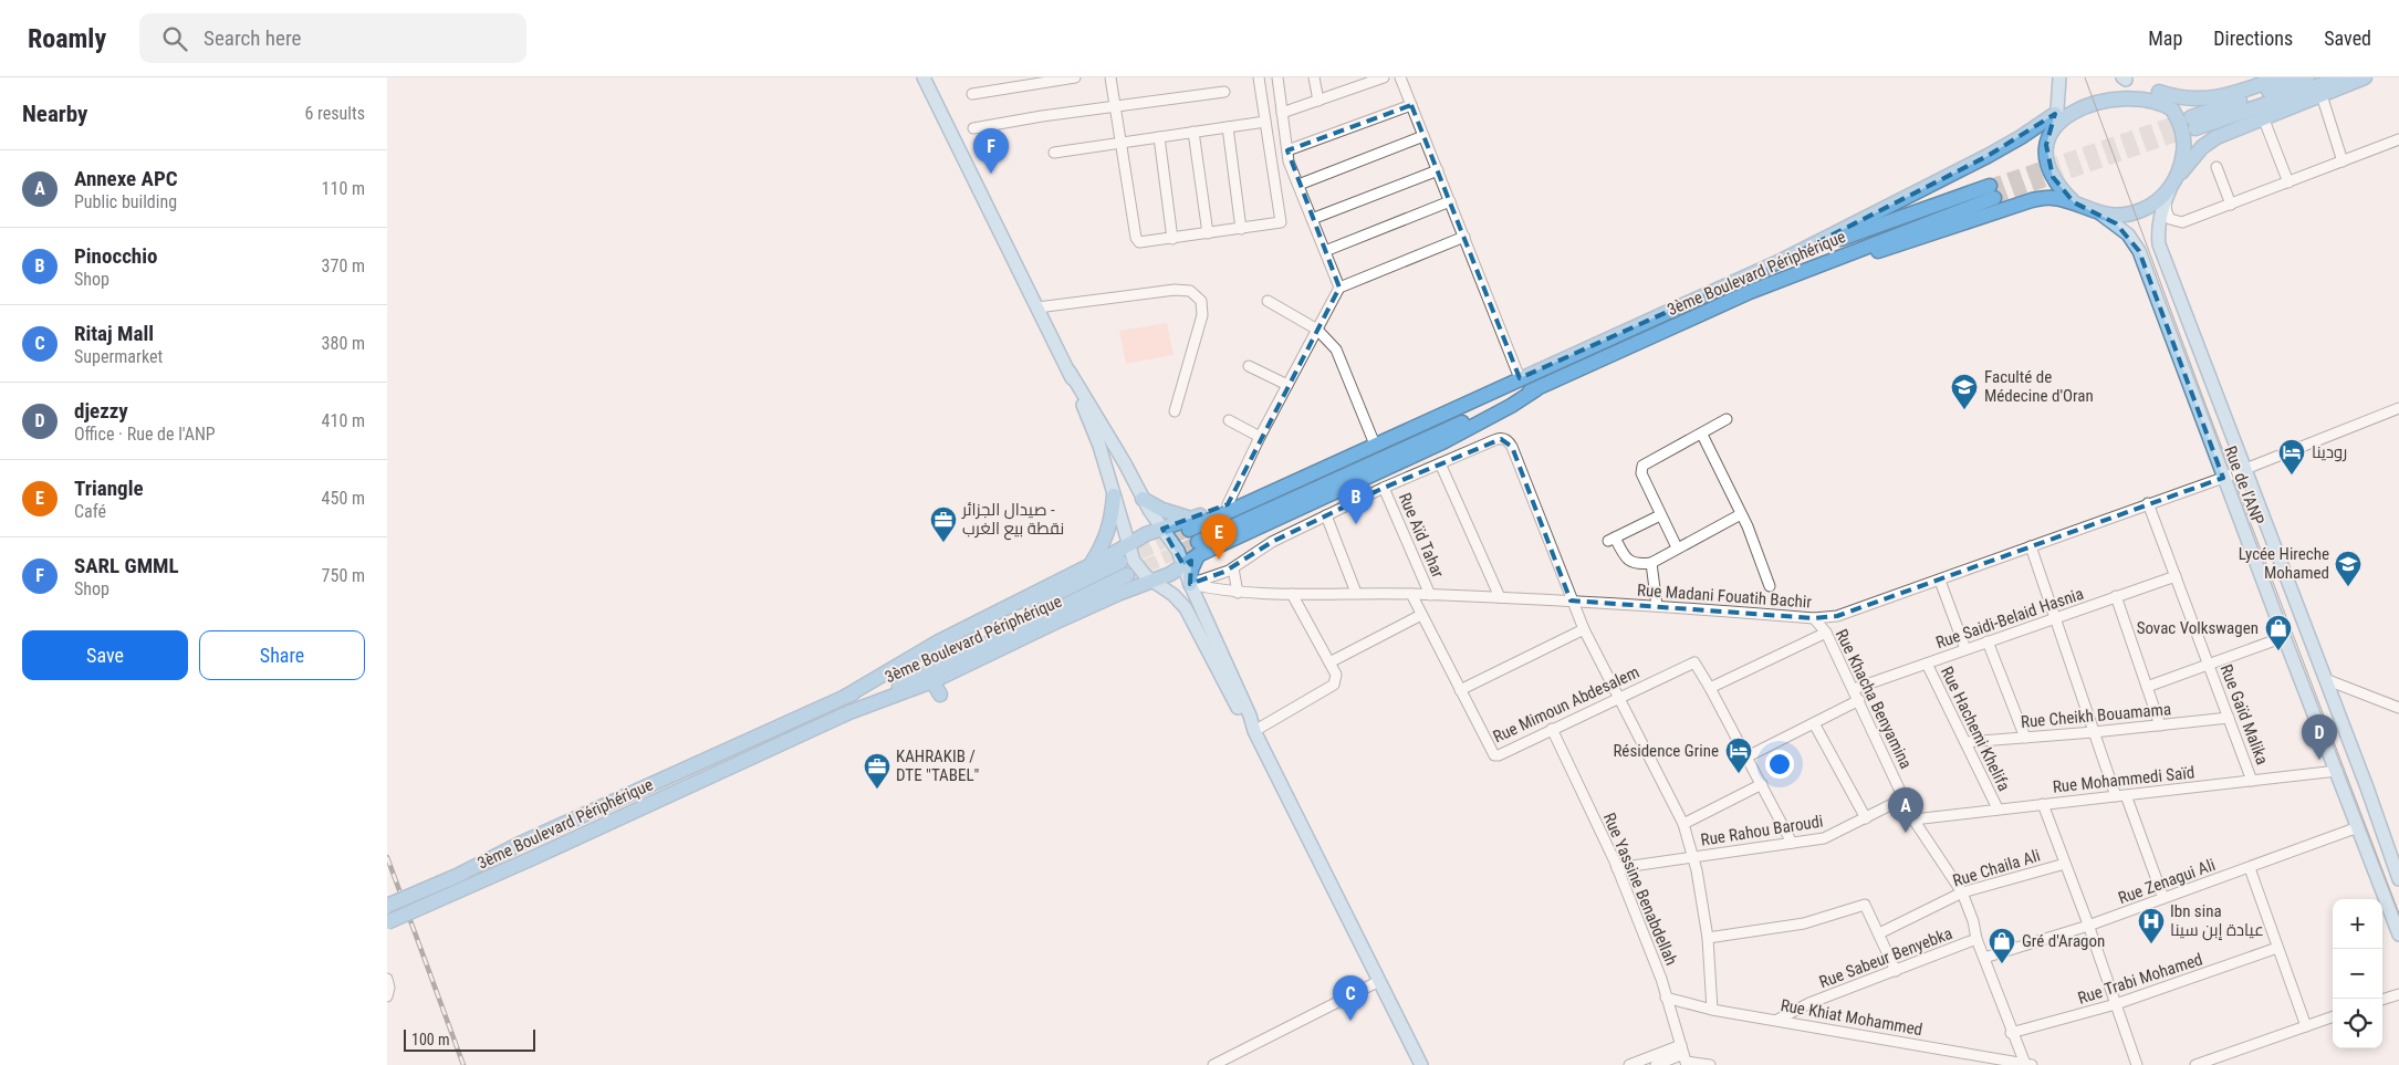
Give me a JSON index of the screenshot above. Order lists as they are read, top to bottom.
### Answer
{
  "streets": {
    "highway": ["3ème Boulevard Périphérique"],
    "main road": ["Rue de l'ANP"],
    "street": [
      "Rue Aïd Tahar",
      "Rue Madani Fouatih Bachir",
      "Rue Saidi-Belaid Hasnia",
      "Rue Khacha Benyamina",
      "Rue Mimoun Abdesalem",
      "Rue Gaïd Malika",
      "Rue Cheikh Bouamama",
      "Rue Hachemi Khelifa",
      "Rue Mohammedi Saïd",
      "Rue Rahou Baroudi",
      "Rue Chaila Ali",
      "Rue Zenagui Ali",
      "Rue Yassine Benabdellah",
      "Rue Sabeur Benyebka",
      "Rue Trabi Mohamed",
      "Rue Khiat Mohammed"
    ]
  },
  "crossings": [
    ["Rue de l'ANP", "Rue Madani Fouatih Bachir"],
    ["Rue de l'ANP", "Rue Mohammedi Saïd"],
    ["Rue de l'ANP", "Rue Zenagui Ali"],
    ["Rue Aïd Tahar", "Rue Madani Fouatih Bachir"],
    ["Rue Madani Fouatih Bachir", "Rue Khacha Benyamina"],
    ["Rue Madani Fouatih Bachir", "Rue Mimoun Abdesalem"],
    ["Rue Madani Fouatih Bachir", "Rue Gaïd Malika"],
    ["Rue Saidi-Belaid Hasnia", "Rue Khacha Benyamina"],
    ["Rue Saidi-Belaid Hasnia", "Rue Gaïd Malika"],
    ["Rue Saidi-Belaid Hasnia", "Rue Hachemi Khelifa"],
    ["Rue Khacha Benyamina", "Rue Mohammedi Saïd"],
    ["Rue Khacha Benyamina", "Rue Rahou Baroudi"],
    ["Rue Khacha Benyamina", "Rue Chaila Ali"],
    ["Rue Khacha Benyamina", "Rue Zenagui Ali"],
    ["Rue Khacha Benyamina", "Rue Sabeur Benyebka"],
    ["Rue Khacha Benyamina", "Rue Trabi Mohamed"],
    ["Rue Khacha Benyamina", "Rue Khiat Mohammed"],
    ["Rue Mimoun Abdesalem", "Rue Yassine Benabdellah"],
    ["Rue Gaïd Malika", "Rue Cheikh Bouamama"],
    ["Rue Gaïd Malika", "Rue Mohammedi Saïd"],
    ["Rue Cheikh Bouamama", "Rue Hachemi Khelifa"],
    ["Rue Hachemi Khelifa", "Rue Mohammedi Saïd"],
    ["Rue Rahou Baroudi", "Rue Yassine Benabdellah"],
    ["Rue Yassine Benabdellah", "Rue Khiat Mohammed"],
    ["Rue Sabeur Benyebka", "Rue Khiat Mohammed"]
  ],
  "places": {
    "school or university": ["Faculté de Médecine d'Oran", "Lycée Hireche Mohamed"],
    "hotel": ["رودينا", "Résidence Grine"],
    "office": ["صيدال الجزائر - نقطة بيع الغرب", "KAHRAKIB / DTE \"TABEL\""],
    "shop": ["Sovac Volkswagen", "Gré d'Aragon"],
    "hospital": ["Ibn sina عيادة إبن سينا"]
  },
  "scale_bar": "100 m",
  "page": {
    "header": "Roamly",
    "search": "Search here",
    "nav": ["Map", "Directions", "Saved"],
    "heading": ["Nearby", "6 results"],
    "pins": [
      "F",
      "B",
      "E",
      "D",
      "A",
      "C"
    ],
    "list": [
      {
        "mark": "A",
        "name": "Annexe APC",
        "note": "Public building",
        "value": "110 m"
      },
      {
        "mark": "B",
        "name": "Pinocchio",
        "note": "Shop",
        "value": "370 m"
      },
      {
        "mark": "C",
        "name": "Ritaj Mall",
        "note": "Supermarket",
        "value": "380 m"
      },
      {
        "mark": "D",
        "name": "djezzy",
        "note": "Office · Rue de l'ANP",
        "value": "410 m"
      },
      {
        "mark": "E",
        "name": "Triangle",
        "note": "Café",
        "value": "450 m"
      },
      {
        "mark": "F",
        "name": "SARL GMML",
        "note": "Shop",
        "value": "750 m"
      }
    ],
    "buttons": ["Save", "Share"],
    "map_buttons": ["+", "−"],
    "scale": "100 m"
  }
}
